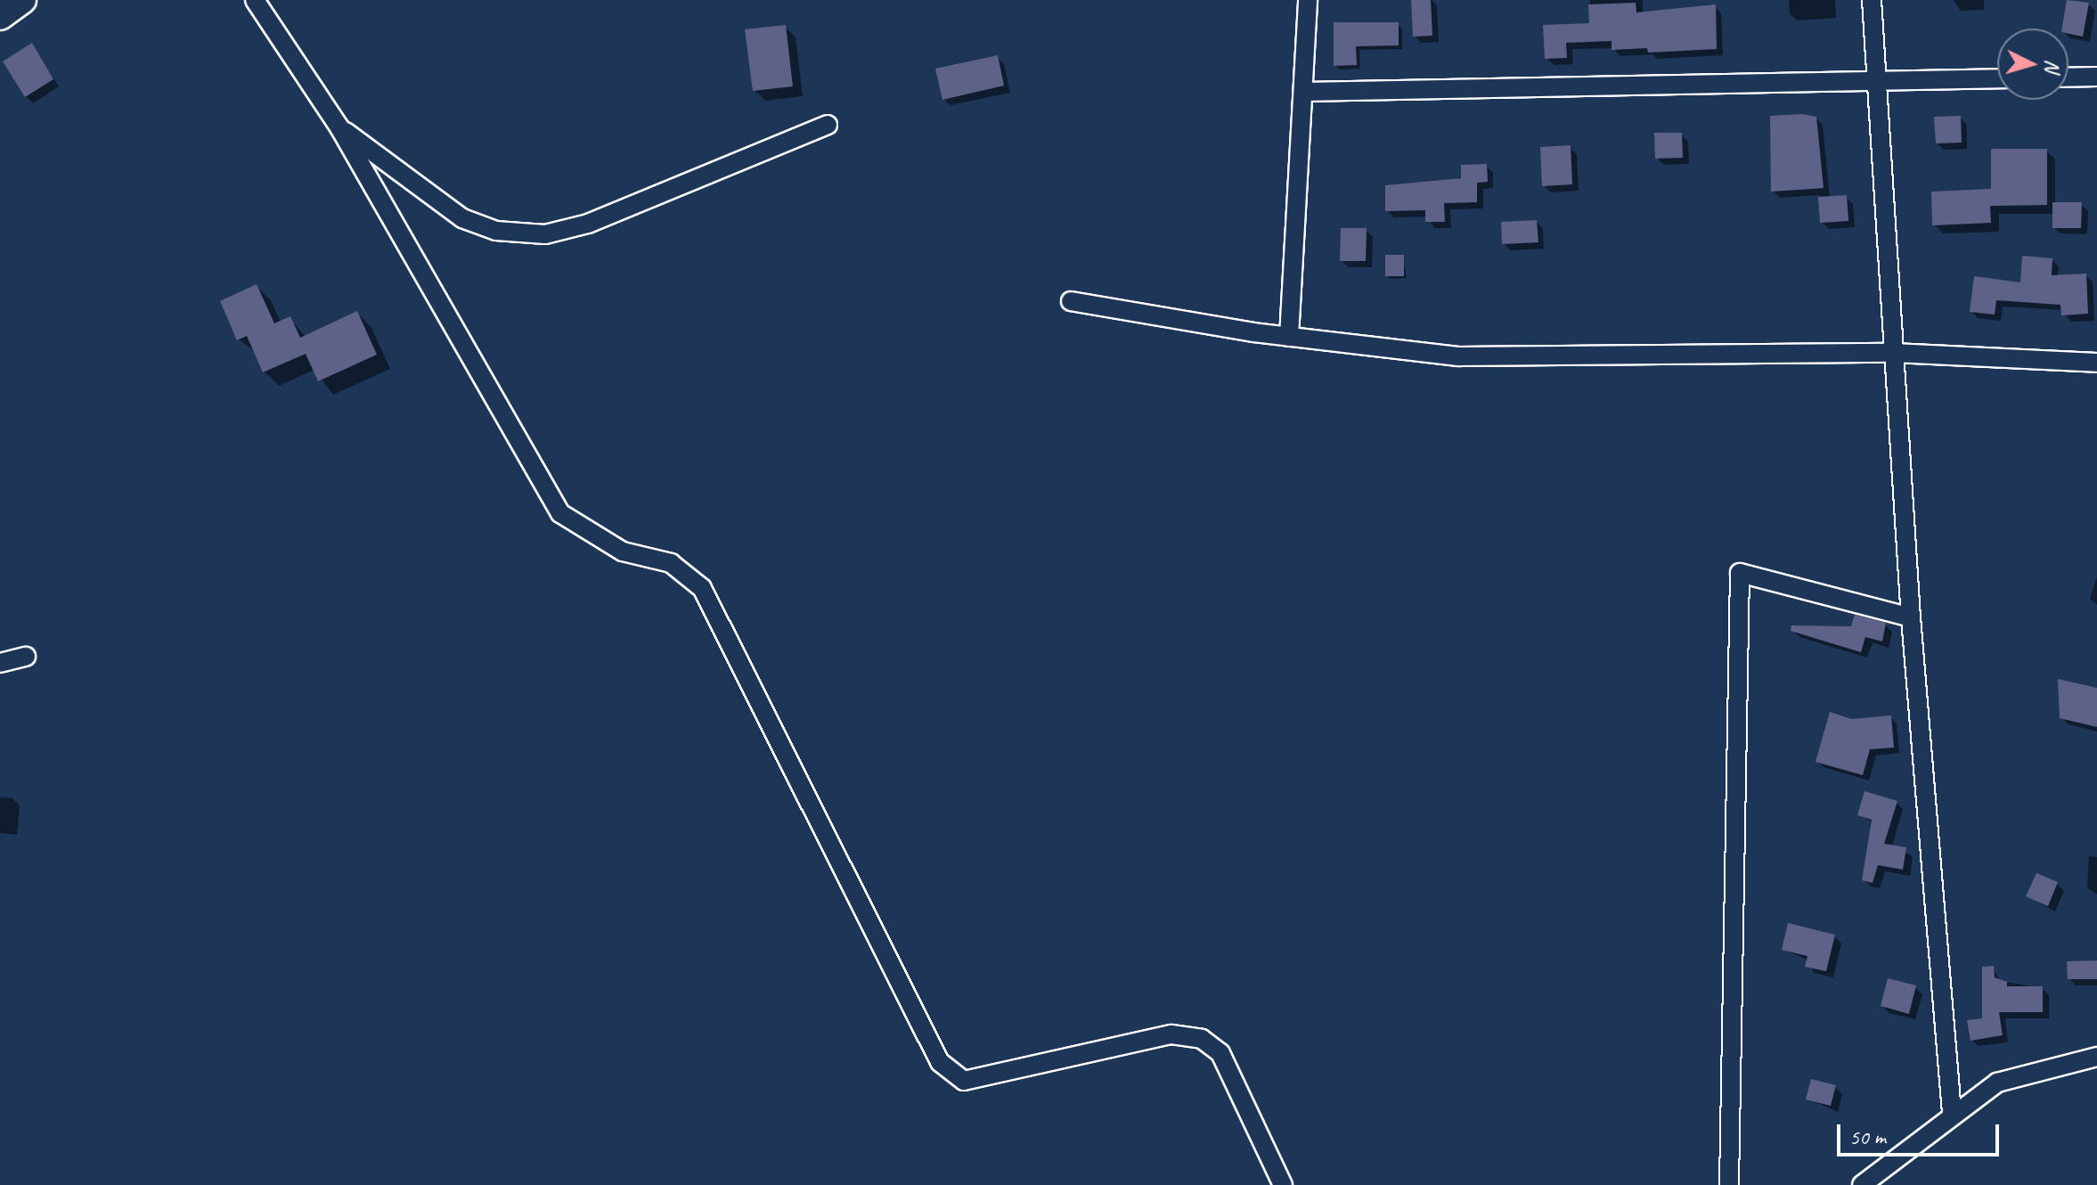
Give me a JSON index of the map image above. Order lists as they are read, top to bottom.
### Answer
{
  "scale_bar": "50 m",
  "north": "right"
}
